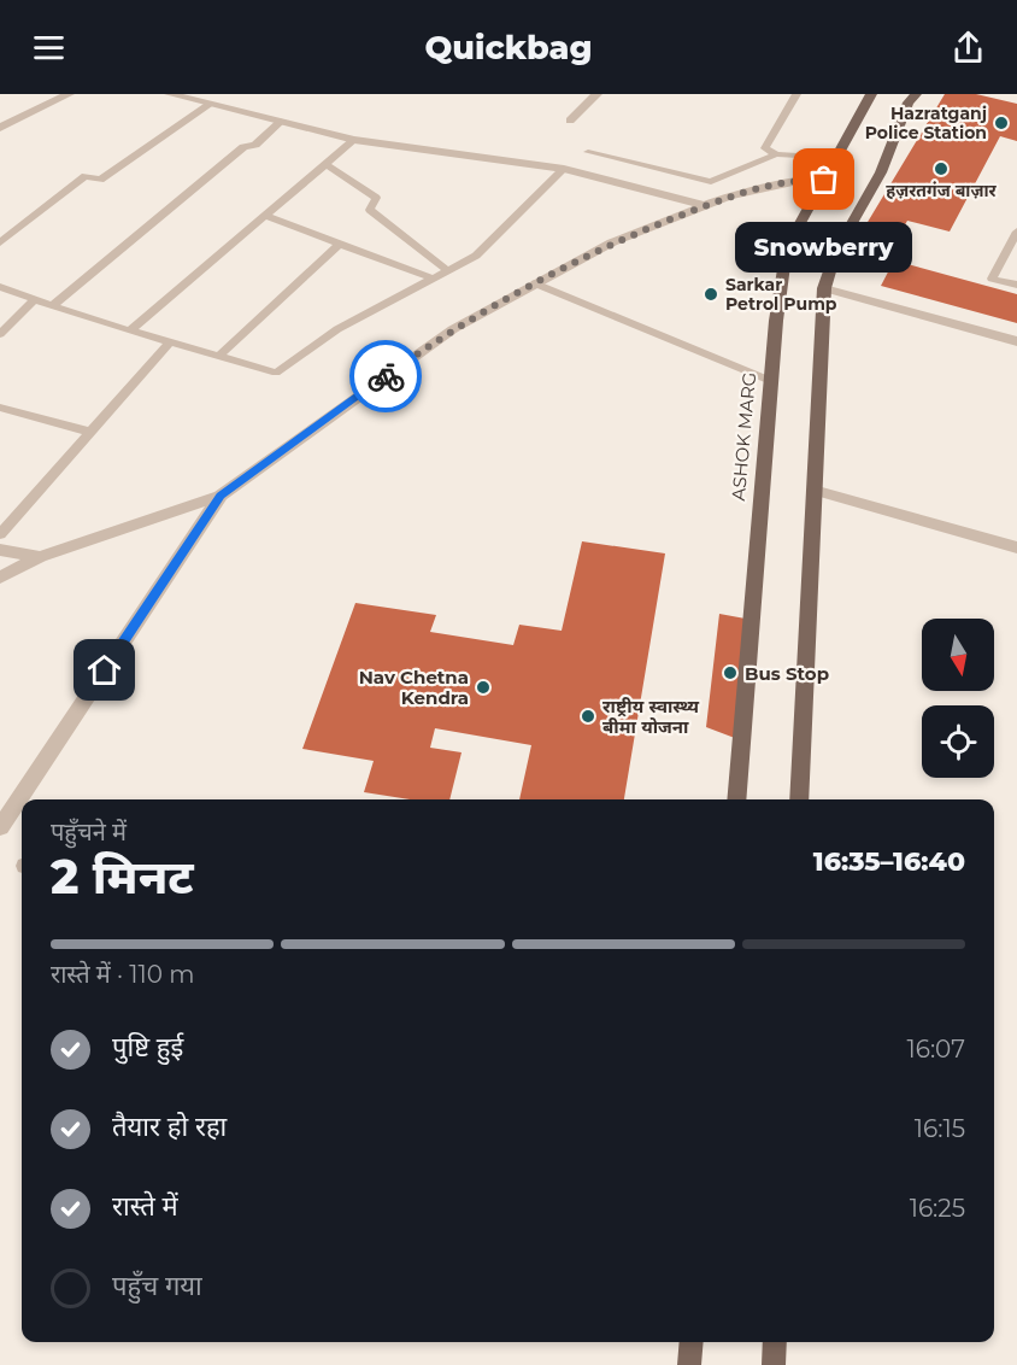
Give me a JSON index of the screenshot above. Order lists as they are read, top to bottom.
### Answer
{
  "streets": {
    "main road": ["ASHOK MARG"]
  },
  "places": [
    "Hazratganj Police Station",
    "हज़रतगंज बाज़ार",
    "Snowberry",
    "Sarkar Petrol Pump",
    "Bus Stop",
    "Nav Chetna Kendra",
    "राष्ट्रीय स्वास्थ्य बीमा योजना"
  ],
  "north": "bottom",
  "page": {
    "header": "Quickbag",
    "bubble": "Snowberry",
    "heading": ["2 मिनट", "पहुँचने में", "16:35–16:40"],
    "bar": "रास्ते में · 110 m",
    "list": [
      ["पुष्टि हुई", "16:07"],
      ["तैयार हो रहा", "16:15"],
      ["रास्ते में", "16:25"],
      "पहुँच गया"
    ]
  }
}
